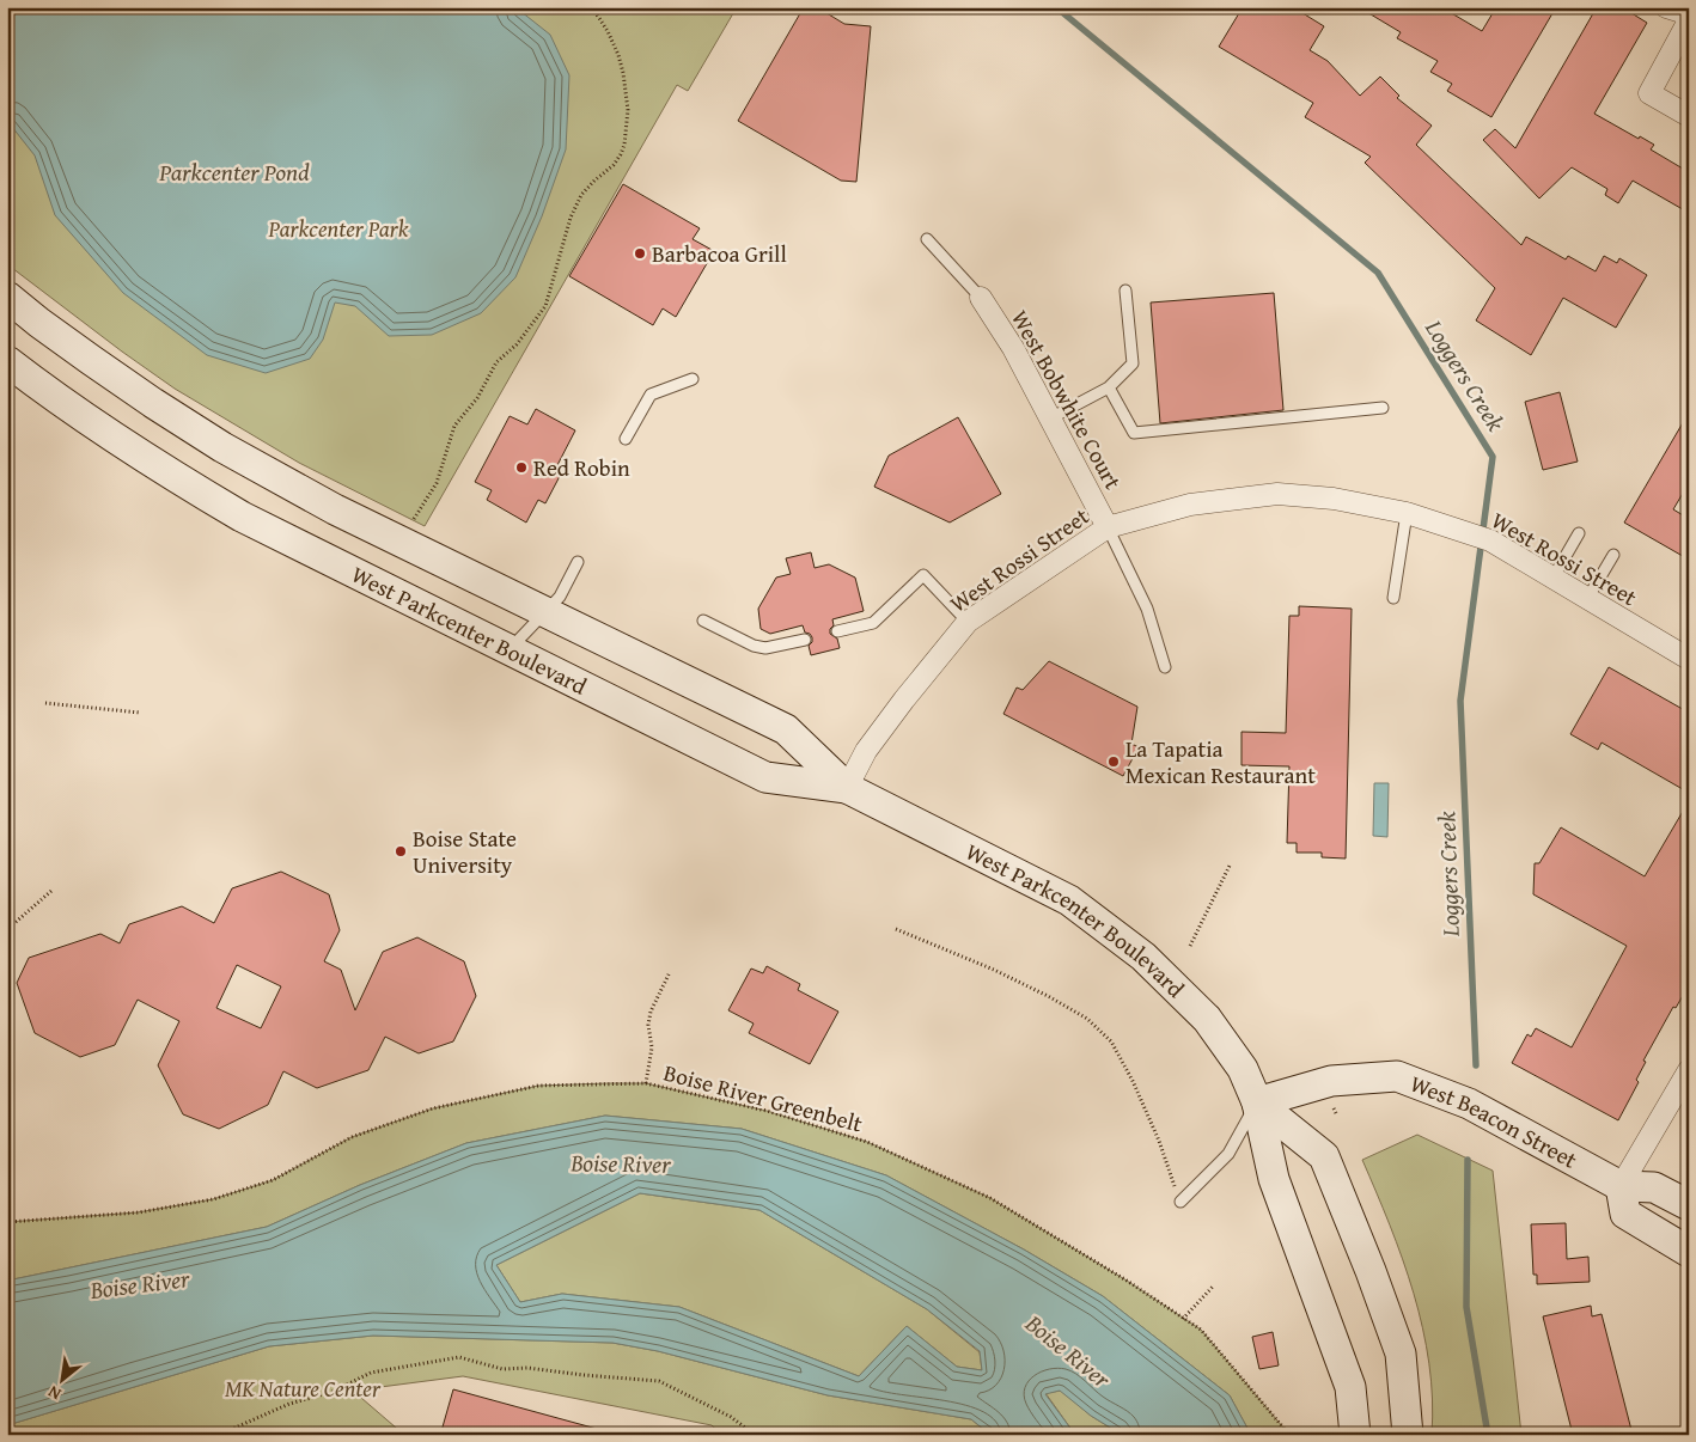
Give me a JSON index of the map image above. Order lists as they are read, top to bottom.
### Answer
{
  "streets": {
    "main road": ["West Parkcenter Boulevard", "West Beacon Street"],
    "street": ["West Bobwhite Court", "West Rossi Street"],
    "path": ["Boise River Greenbelt"]
  },
  "crossings": [
    ["West Bobwhite Court", "West Rossi Street"],
    ["West Rossi Street", "West Parkcenter Boulevard"],
    ["West Parkcenter Boulevard", "West Beacon Street"]
  ],
  "water": ["Parkcenter Pond", "Loggers Creek", "Boise River"],
  "parks": ["Parkcenter Park", "MK Nature Center"],
  "places": [
    "Barbacoa Grill",
    "Red Robin",
    "La Tapatia Mexican Restaurant",
    "Boise State University"
  ],
  "north": "bottom left"
}
